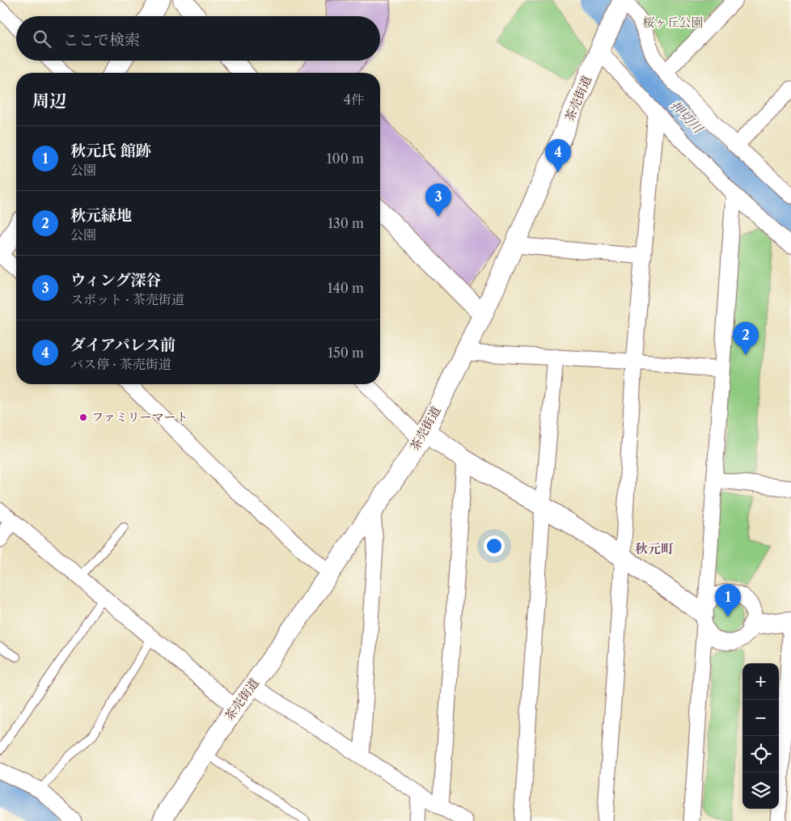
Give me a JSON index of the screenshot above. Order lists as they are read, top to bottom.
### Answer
{
  "streets": {
    "street": ["茶売街道"]
  },
  "districts": ["秋元町"],
  "water": ["押切川"],
  "parks": ["桜ヶ丘公園"],
  "places": ["ファミリーマート"],
  "page": {
    "search": "ここで検索",
    "heading": ["周辺", "4件"],
    "list": [
      {
        "mark": "1",
        "name": "秋元氏 館跡",
        "note": "公園",
        "value": "100 m"
      },
      {
        "mark": "2",
        "name": "秋元緑地",
        "note": "公園",
        "value": "130 m"
      },
      {
        "mark": "3",
        "name": "ウィング深谷",
        "note": "スポット · 茶売街道",
        "value": "140 m"
      },
      {
        "mark": "4",
        "name": "ダイアパレス前",
        "note": "バス停 · 茶売街道",
        "value": "150 m"
      }
    ],
    "pins": [
      "4",
      "3",
      "2",
      "1"
    ],
    "map_buttons": ["+", "−"]
  }
}
